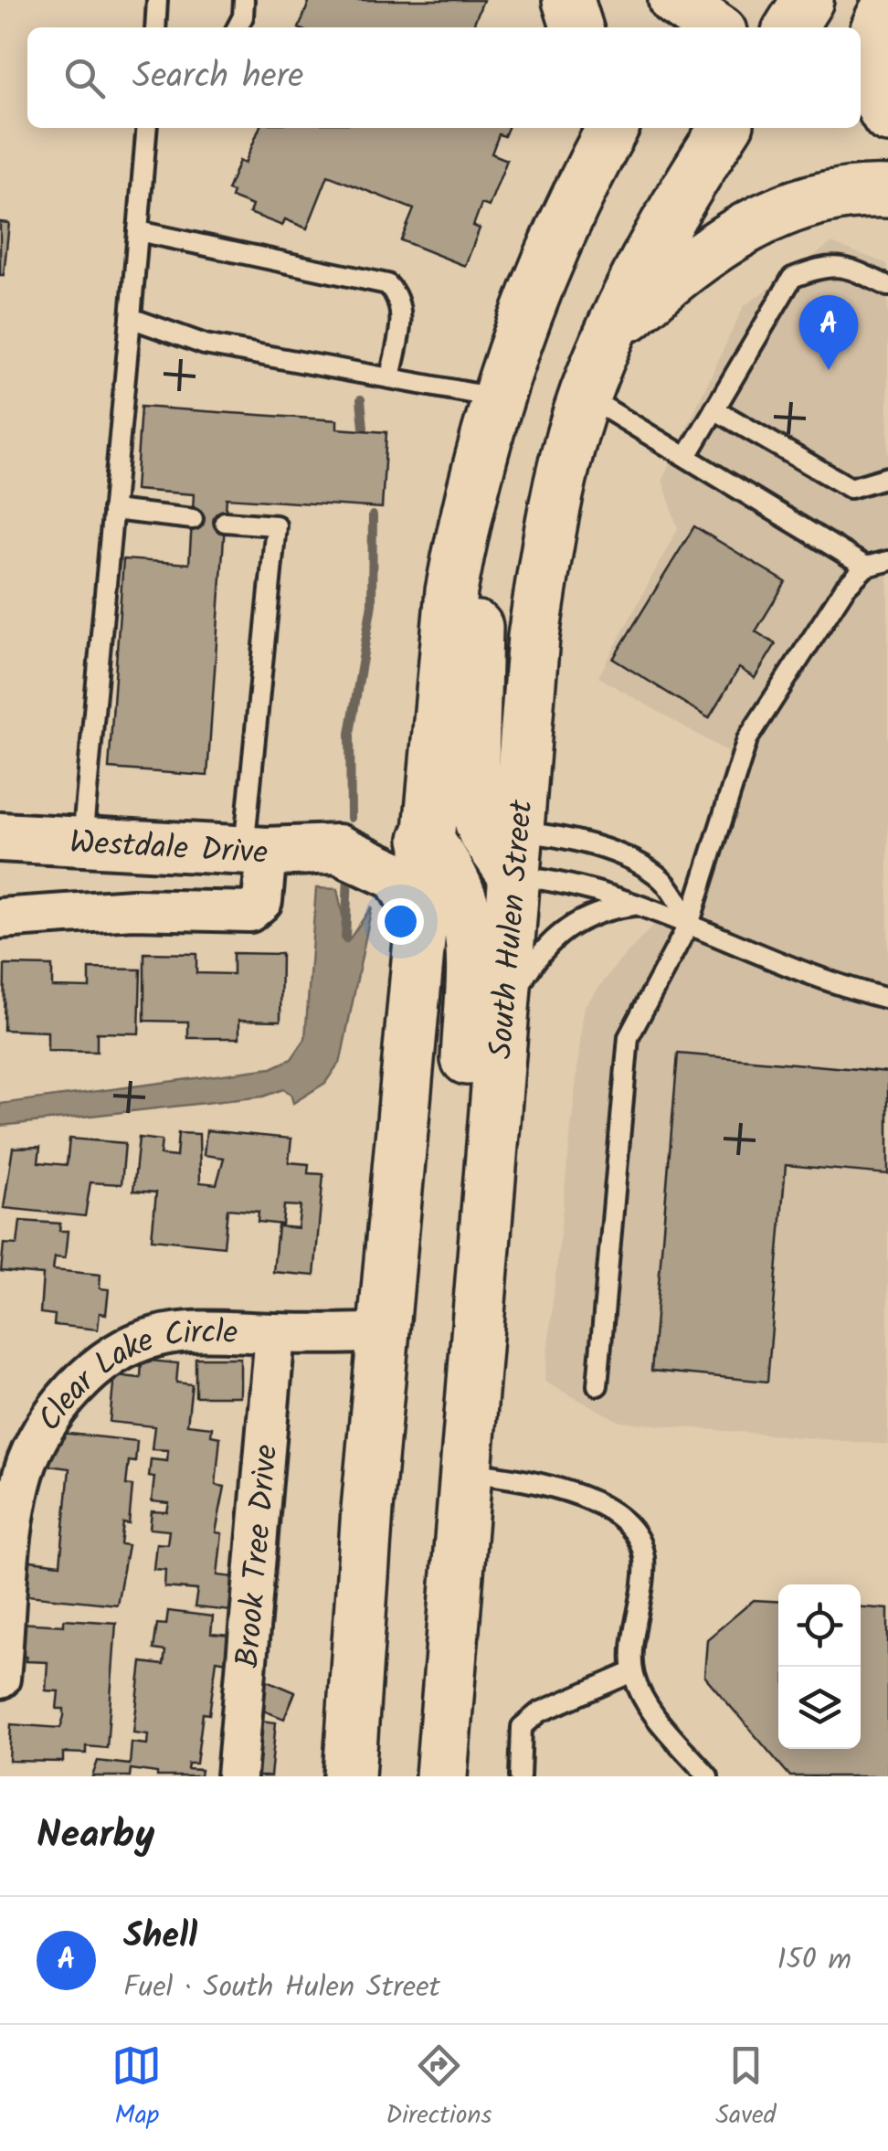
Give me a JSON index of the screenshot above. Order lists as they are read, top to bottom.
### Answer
{
  "streets": {
    "main road": ["South Hulen Street"],
    "street": ["Westdale Drive", "Clear Lake Circle", "Brook Tree Drive"]
  },
  "crossings": [
    ["Westdale Drive", "South Hulen Street"],
    ["South Hulen Street", "Clear Lake Circle"],
    ["Clear Lake Circle", "Brook Tree Drive"]
  ],
  "page": {
    "search": "Search here",
    "pins": "A",
    "heading": "Nearby",
    "list": [
      {
        "mark": "A",
        "name": "Shell",
        "note": "Fuel · South Hulen Street",
        "value": "150 m"
      }
    ],
    "nav": ["Map", "Directions", "Saved"]
  }
}
